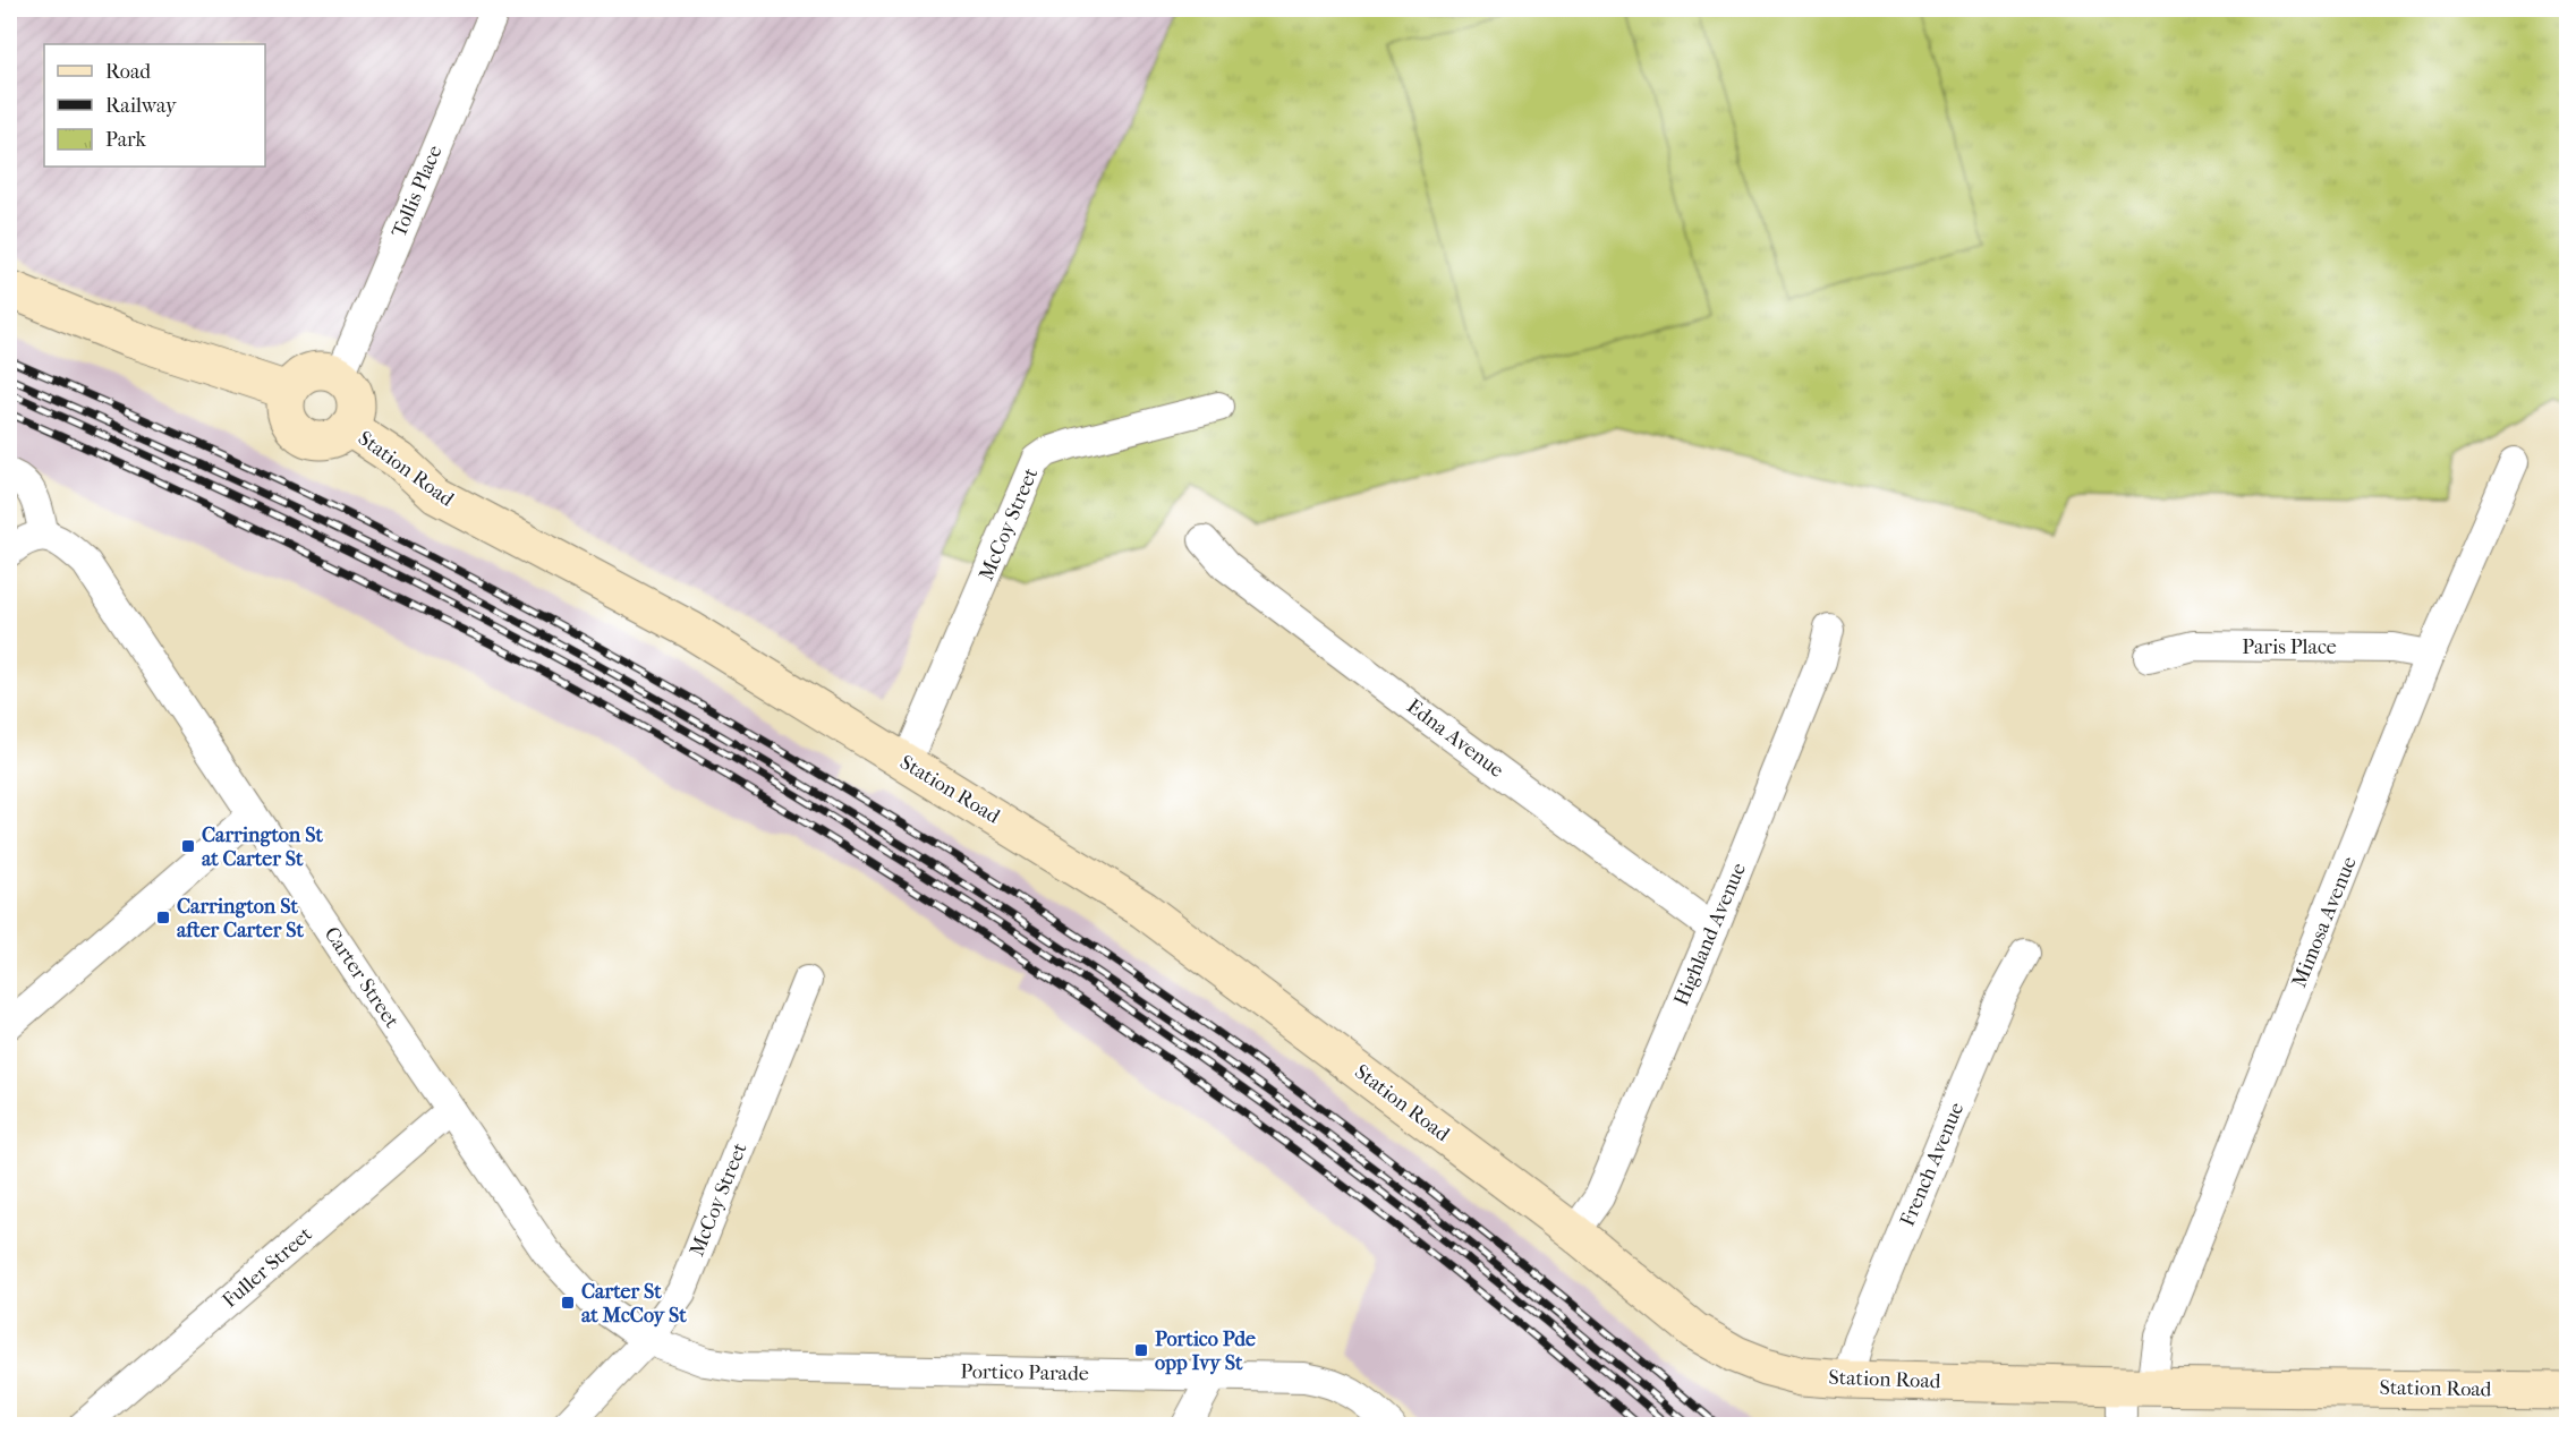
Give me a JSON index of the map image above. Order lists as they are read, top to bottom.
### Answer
{
  "streets": {
    "main road": ["Station Road"],
    "street": [
      "Tollis Place",
      "McCoy Street",
      "Paris Place",
      "Edna Avenue",
      "Mimosa Avenue",
      "Highland Avenue",
      "Carter Street",
      "French Avenue",
      "Fuller Street",
      "Portico Parade"
    ]
  },
  "crossings": [
    ["Tollis Place", "Station Road"],
    ["Station Road", "McCoy Street"],
    ["Station Road", "Mimosa Avenue"],
    ["Station Road", "Highland Avenue"],
    ["Station Road", "French Avenue"],
    ["McCoy Street", "Carter Street"],
    ["McCoy Street", "Portico Parade"],
    ["Paris Place", "Mimosa Avenue"],
    ["Edna Avenue", "Highland Avenue"],
    ["Carter Street", "Fuller Street"],
    ["Carter Street", "Portico Parade"]
  ],
  "places": {
    "transit": [
      "Carrington St at Carter St",
      "Carrington St after Carter St",
      "Carter St at McCoy St",
      "Portico Pde opp Ivy St"
    ]
  },
  "legend": ["Road", "Railway", "Park"]
}
